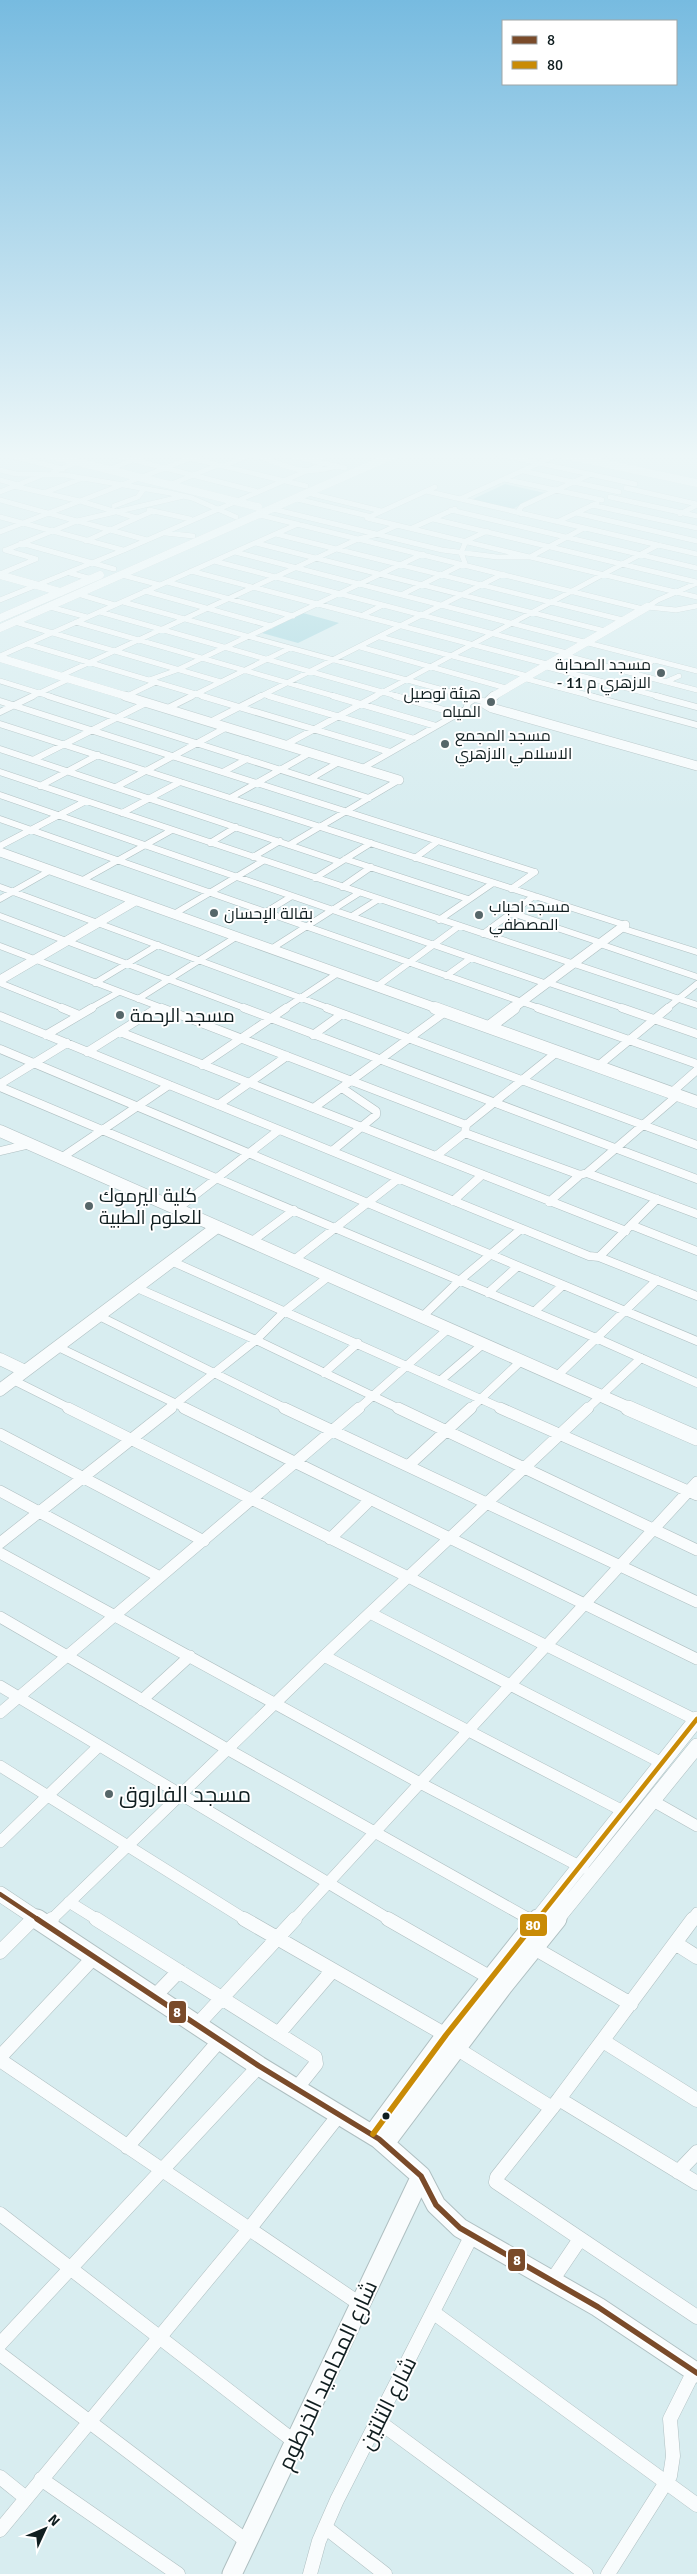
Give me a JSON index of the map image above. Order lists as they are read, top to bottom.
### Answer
{
  "streets": {
    "street": ["شارع المحاميد الخرطوم", "شارع التلتين"]
  },
  "places": [
    "مسجد الصحابة - الازهري م 11",
    "هيئة توصيل المياه",
    "مسجد المجمع الاسلامي الازهري",
    "بقالة الإحسان",
    "مسجد احباب المصطفي",
    "مسجد الرحمة",
    "كلية اليرموك للعلوم الطبية",
    "مسجد الفاروق"
  ],
  "lines": ["transit line 80", "transit line 8"],
  "legend": ["8", "80"],
  "north": "top right"
}
